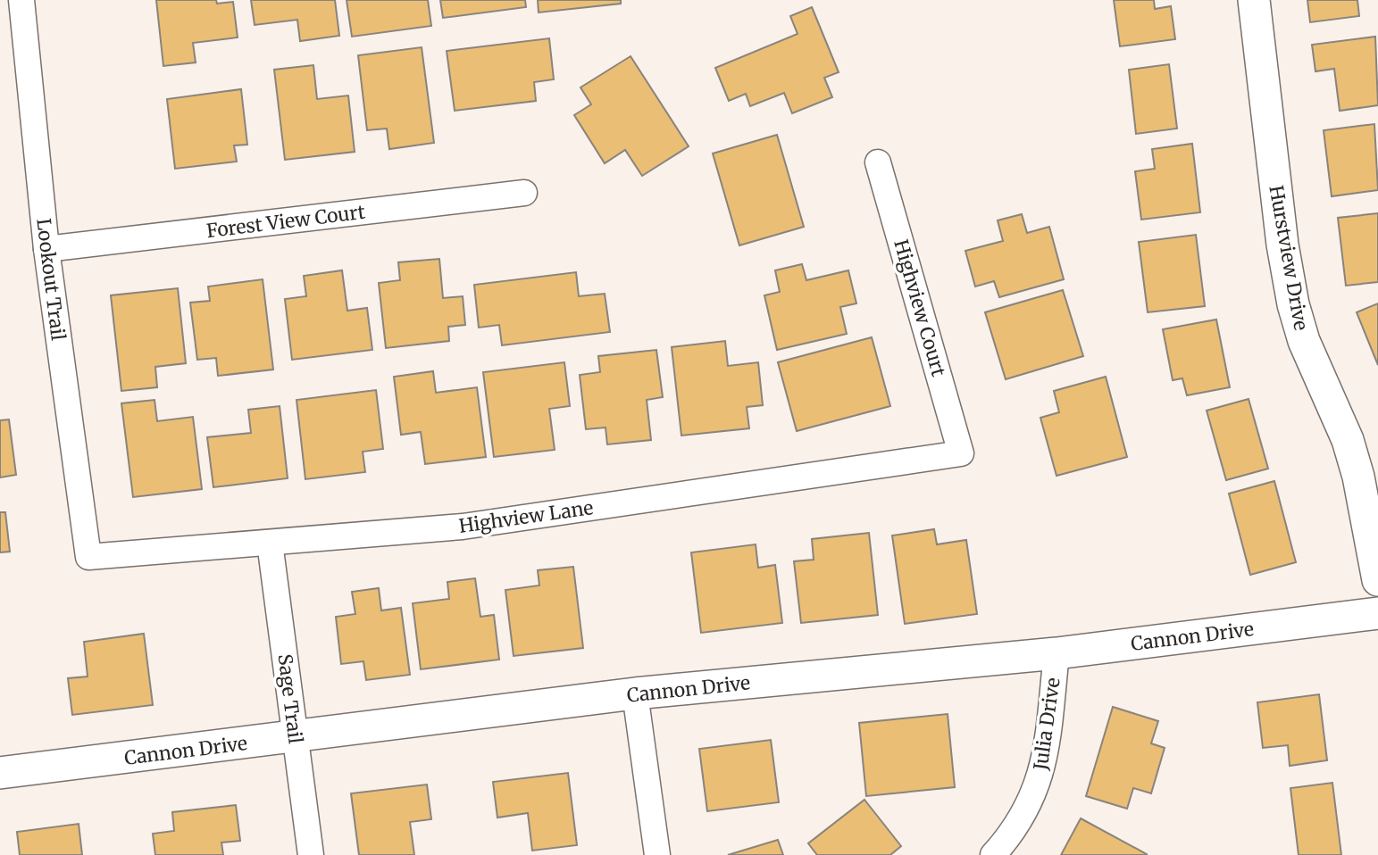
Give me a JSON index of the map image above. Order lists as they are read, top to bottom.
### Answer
{
  "streets": {
    "street": [
      "Forest View Court",
      "Hurstview Drive",
      "Lookout Trail",
      "Highview Court",
      "Highview Lane",
      "Cannon Drive",
      "Sage Trail",
      "Julia Drive"
    ]
  },
  "crossings": [
    ["Forest View Court", "Lookout Trail"],
    ["Lookout Trail", "Highview Lane"],
    ["Highview Court", "Highview Lane"],
    ["Highview Lane", "Sage Trail"],
    ["Cannon Drive", "Sage Trail"],
    ["Cannon Drive", "Julia Drive"]
  ]
}
